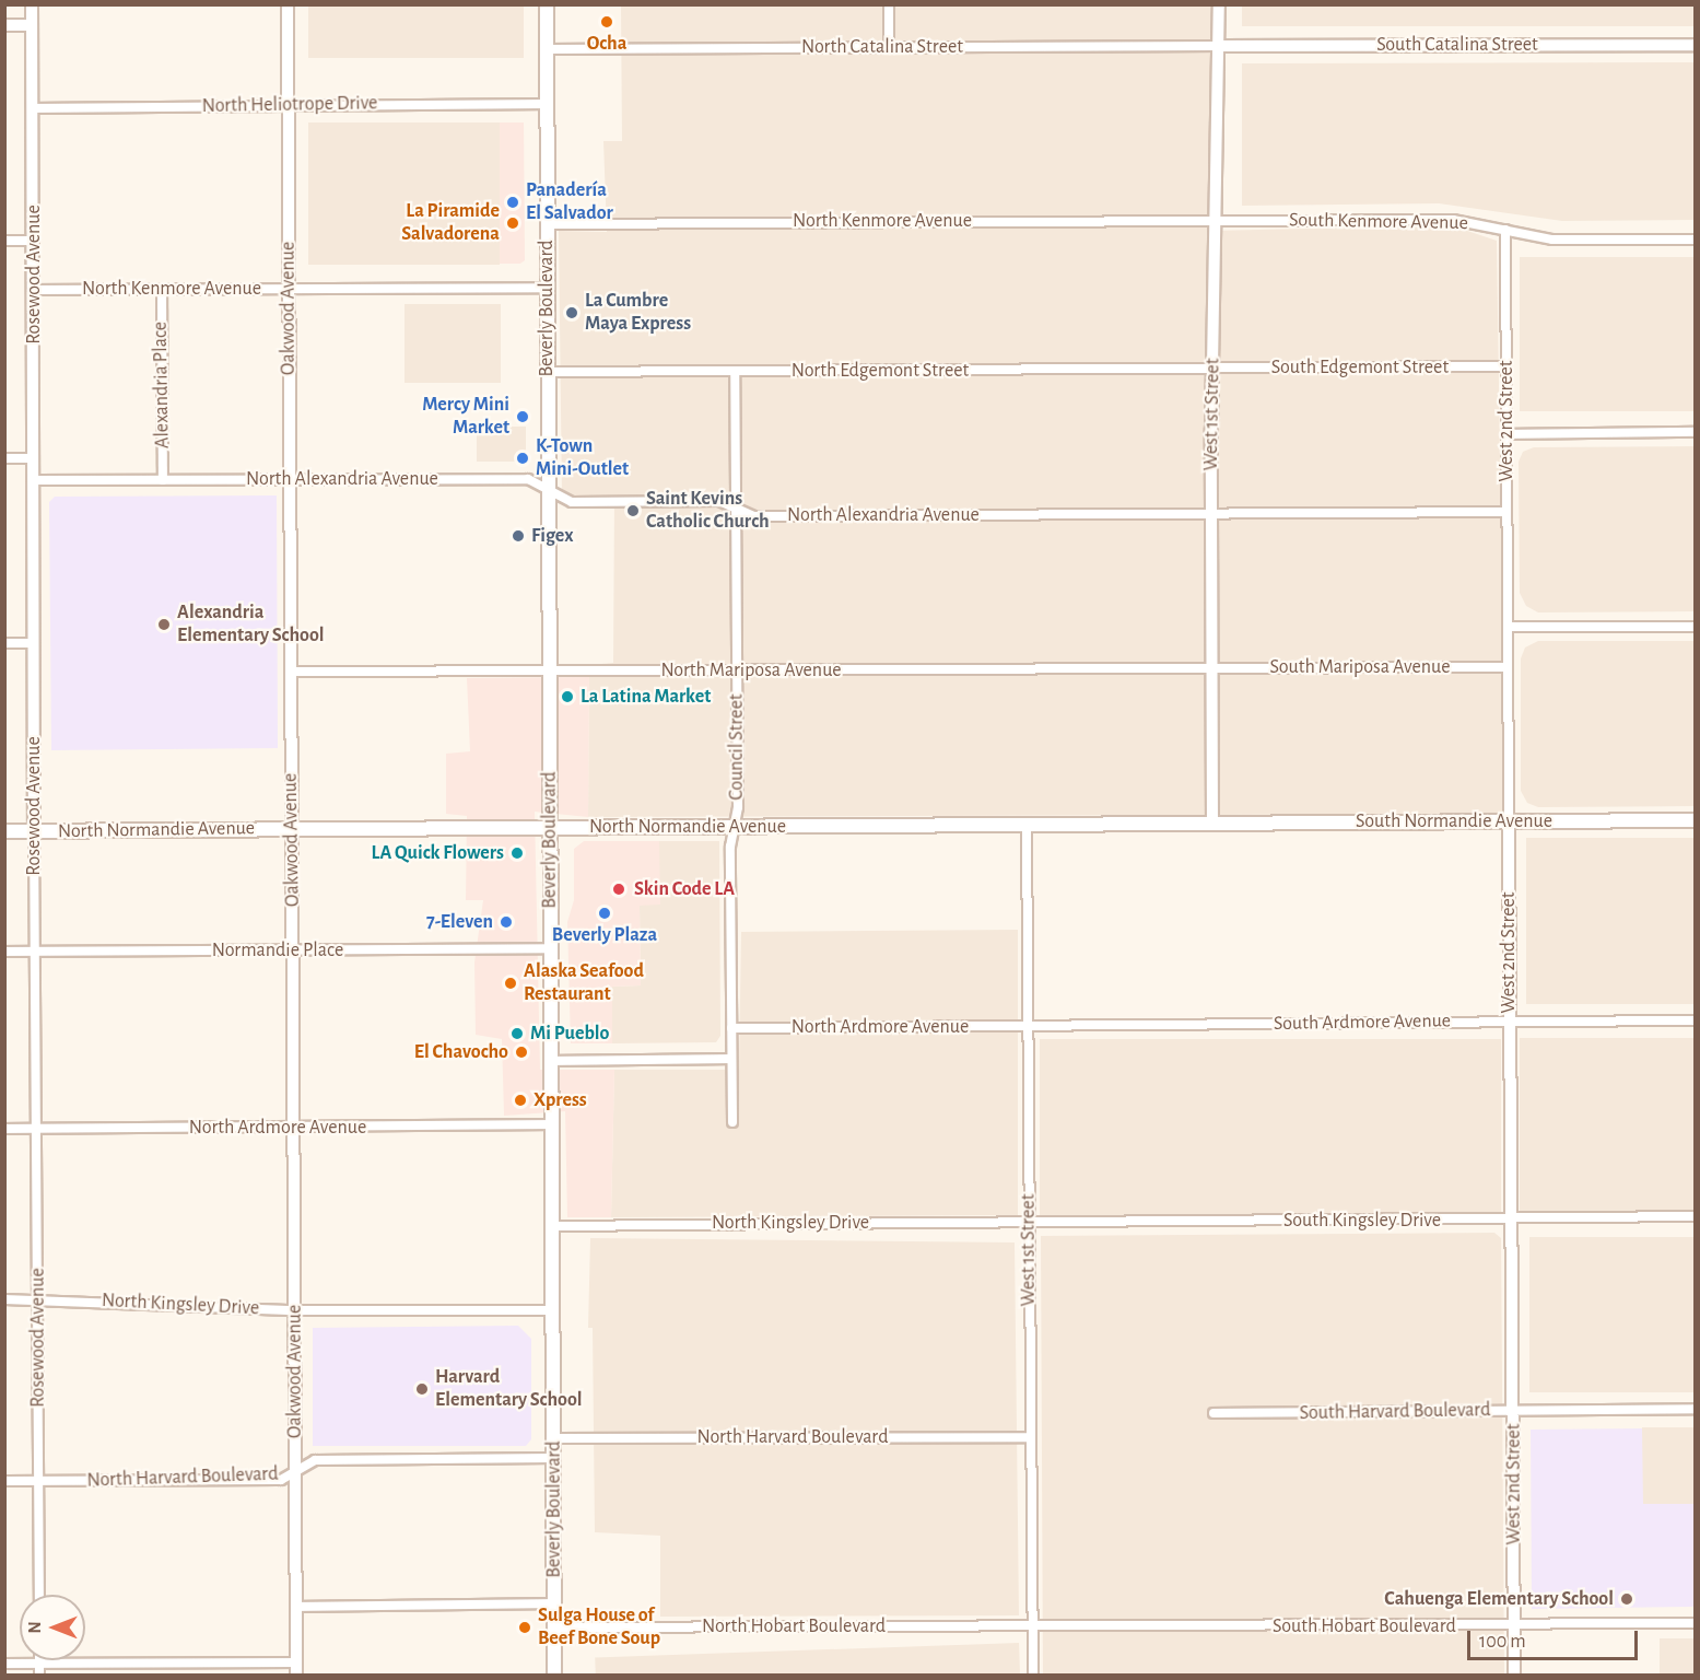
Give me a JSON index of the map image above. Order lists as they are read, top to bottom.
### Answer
{
  "streets": {
    "main road": ["Beverly Boulevard", "South Normandie Avenue", "North Normandie Avenue"],
    "street": [
      "South Catalina Street",
      "North Catalina Street",
      "North Heliotrope Drive",
      "North Kenmore Avenue",
      "South Kenmore Avenue",
      "Rosewood Avenue",
      "Oakwood Avenue",
      "South Edgemont Street",
      "North Edgemont Street",
      "Alexandria Place",
      "West 1st Street",
      "West 2nd Street",
      "North Alexandria Avenue",
      "South Mariposa Avenue",
      "North Mariposa Avenue",
      "Council Street",
      "Normandie Place",
      "South Ardmore Avenue",
      "North Ardmore Avenue",
      "South Kingsley Drive",
      "North Kingsley Drive",
      "South Harvard Boulevard",
      "North Harvard Boulevard",
      "North Hobart Boulevard",
      "South Hobart Boulevard"
    ]
  },
  "crossings": [
    ["South Catalina Street", "North Catalina Street"],
    ["South Catalina Street", "West 1st Street"],
    ["North Catalina Street", "Beverly Boulevard"],
    ["North Catalina Street", "West 1st Street"],
    ["North Heliotrope Drive", "Rosewood Avenue"],
    ["North Heliotrope Drive", "Oakwood Avenue"],
    ["North Heliotrope Drive", "Beverly Boulevard"],
    ["North Kenmore Avenue", "South Kenmore Avenue"],
    ["North Kenmore Avenue", "Rosewood Avenue"],
    ["North Kenmore Avenue", "Oakwood Avenue"],
    ["North Kenmore Avenue", "Beverly Boulevard"],
    ["North Kenmore Avenue", "Alexandria Place"],
    ["North Kenmore Avenue", "West 1st Street"],
    ["South Kenmore Avenue", "West 1st Street"],
    ["South Kenmore Avenue", "West 2nd Street"],
    ["Rosewood Avenue", "North Alexandria Avenue"],
    ["Rosewood Avenue", "North Normandie Avenue"],
    ["Rosewood Avenue", "Normandie Place"],
    ["Rosewood Avenue", "North Ardmore Avenue"],
    ["Rosewood Avenue", "North Kingsley Drive"],
    ["Rosewood Avenue", "North Harvard Boulevard"],
    ["Oakwood Avenue", "North Alexandria Avenue"],
    ["Oakwood Avenue", "North Mariposa Avenue"],
    ["Oakwood Avenue", "North Normandie Avenue"],
    ["Oakwood Avenue", "Normandie Place"],
    ["Oakwood Avenue", "North Ardmore Avenue"],
    ["Oakwood Avenue", "North Kingsley Drive"],
    ["Oakwood Avenue", "North Harvard Boulevard"],
    ["Beverly Boulevard", "North Edgemont Street"],
    ["Beverly Boulevard", "North Alexandria Avenue"],
    ["Beverly Boulevard", "North Mariposa Avenue"],
    ["Beverly Boulevard", "North Normandie Avenue"],
    ["Beverly Boulevard", "Normandie Place"],
    ["Beverly Boulevard", "North Ardmore Avenue"],
    ["Beverly Boulevard", "North Kingsley Drive"],
    ["Beverly Boulevard", "North Harvard Boulevard"],
    ["Beverly Boulevard", "North Hobart Boulevard"],
    ["South Edgemont Street", "North Edgemont Street"],
    ["South Edgemont Street", "West 1st Street"],
    ["South Edgemont Street", "West 2nd Street"],
    ["North Edgemont Street", "West 1st Street"],
    ["North Edgemont Street", "Council Street"],
    ["Alexandria Place", "North Alexandria Avenue"],
    ["West 1st Street", "North Alexandria Avenue"],
    ["West 1st Street", "South Mariposa Avenue"],
    ["West 1st Street", "North Mariposa Avenue"],
    ["West 1st Street", "South Normandie Avenue"],
    ["West 1st Street", "North Normandie Avenue"],
    ["West 1st Street", "South Ardmore Avenue"],
    ["West 1st Street", "North Ardmore Avenue"],
    ["West 1st Street", "South Kingsley Drive"],
    ["West 1st Street", "North Kingsley Drive"],
    ["West 1st Street", "North Harvard Boulevard"],
    ["West 1st Street", "North Hobart Boulevard"],
    ["West 1st Street", "South Hobart Boulevard"],
    ["West 2nd Street", "North Alexandria Avenue"],
    ["West 2nd Street", "South Mariposa Avenue"],
    ["West 2nd Street", "South Normandie Avenue"],
    ["West 2nd Street", "South Ardmore Avenue"],
    ["West 2nd Street", "South Kingsley Drive"],
    ["West 2nd Street", "South Harvard Boulevard"],
    ["West 2nd Street", "South Hobart Boulevard"],
    ["North Alexandria Avenue", "Council Street"],
    ["South Mariposa Avenue", "North Mariposa Avenue"],
    ["North Mariposa Avenue", "Council Street"],
    ["Council Street", "North Normandie Avenue"],
    ["Council Street", "North Ardmore Avenue"],
    ["South Normandie Avenue", "North Normandie Avenue"],
    ["South Ardmore Avenue", "North Ardmore Avenue"],
    ["South Kingsley Drive", "North Kingsley Drive"],
    ["North Hobart Boulevard", "South Hobart Boulevard"]
  ],
  "places": [
    "Ocha",
    "Panadería El Salvador",
    "La Piramide Salvadorena",
    "La Cumbre Maya Express",
    "Mercy Mini Market",
    "K-Town Mini-Outlet",
    "Saint Kevins Catholic Church",
    "Figex",
    "Alexandria Elementary School",
    "La Latina Market",
    "LA Quick Flowers",
    "Skin Code LA",
    "Beverly Plaza",
    "7-Eleven",
    "Alaska Seafood Restaurant",
    "Mi Pueblo",
    "El Chavocho",
    "Xpress",
    "Harvard Elementary School",
    "Cahuenga Elementary School",
    "Sulga House of Beef Bone Soup"
  ],
  "scale_bar": "100 m",
  "north": "left"
}
